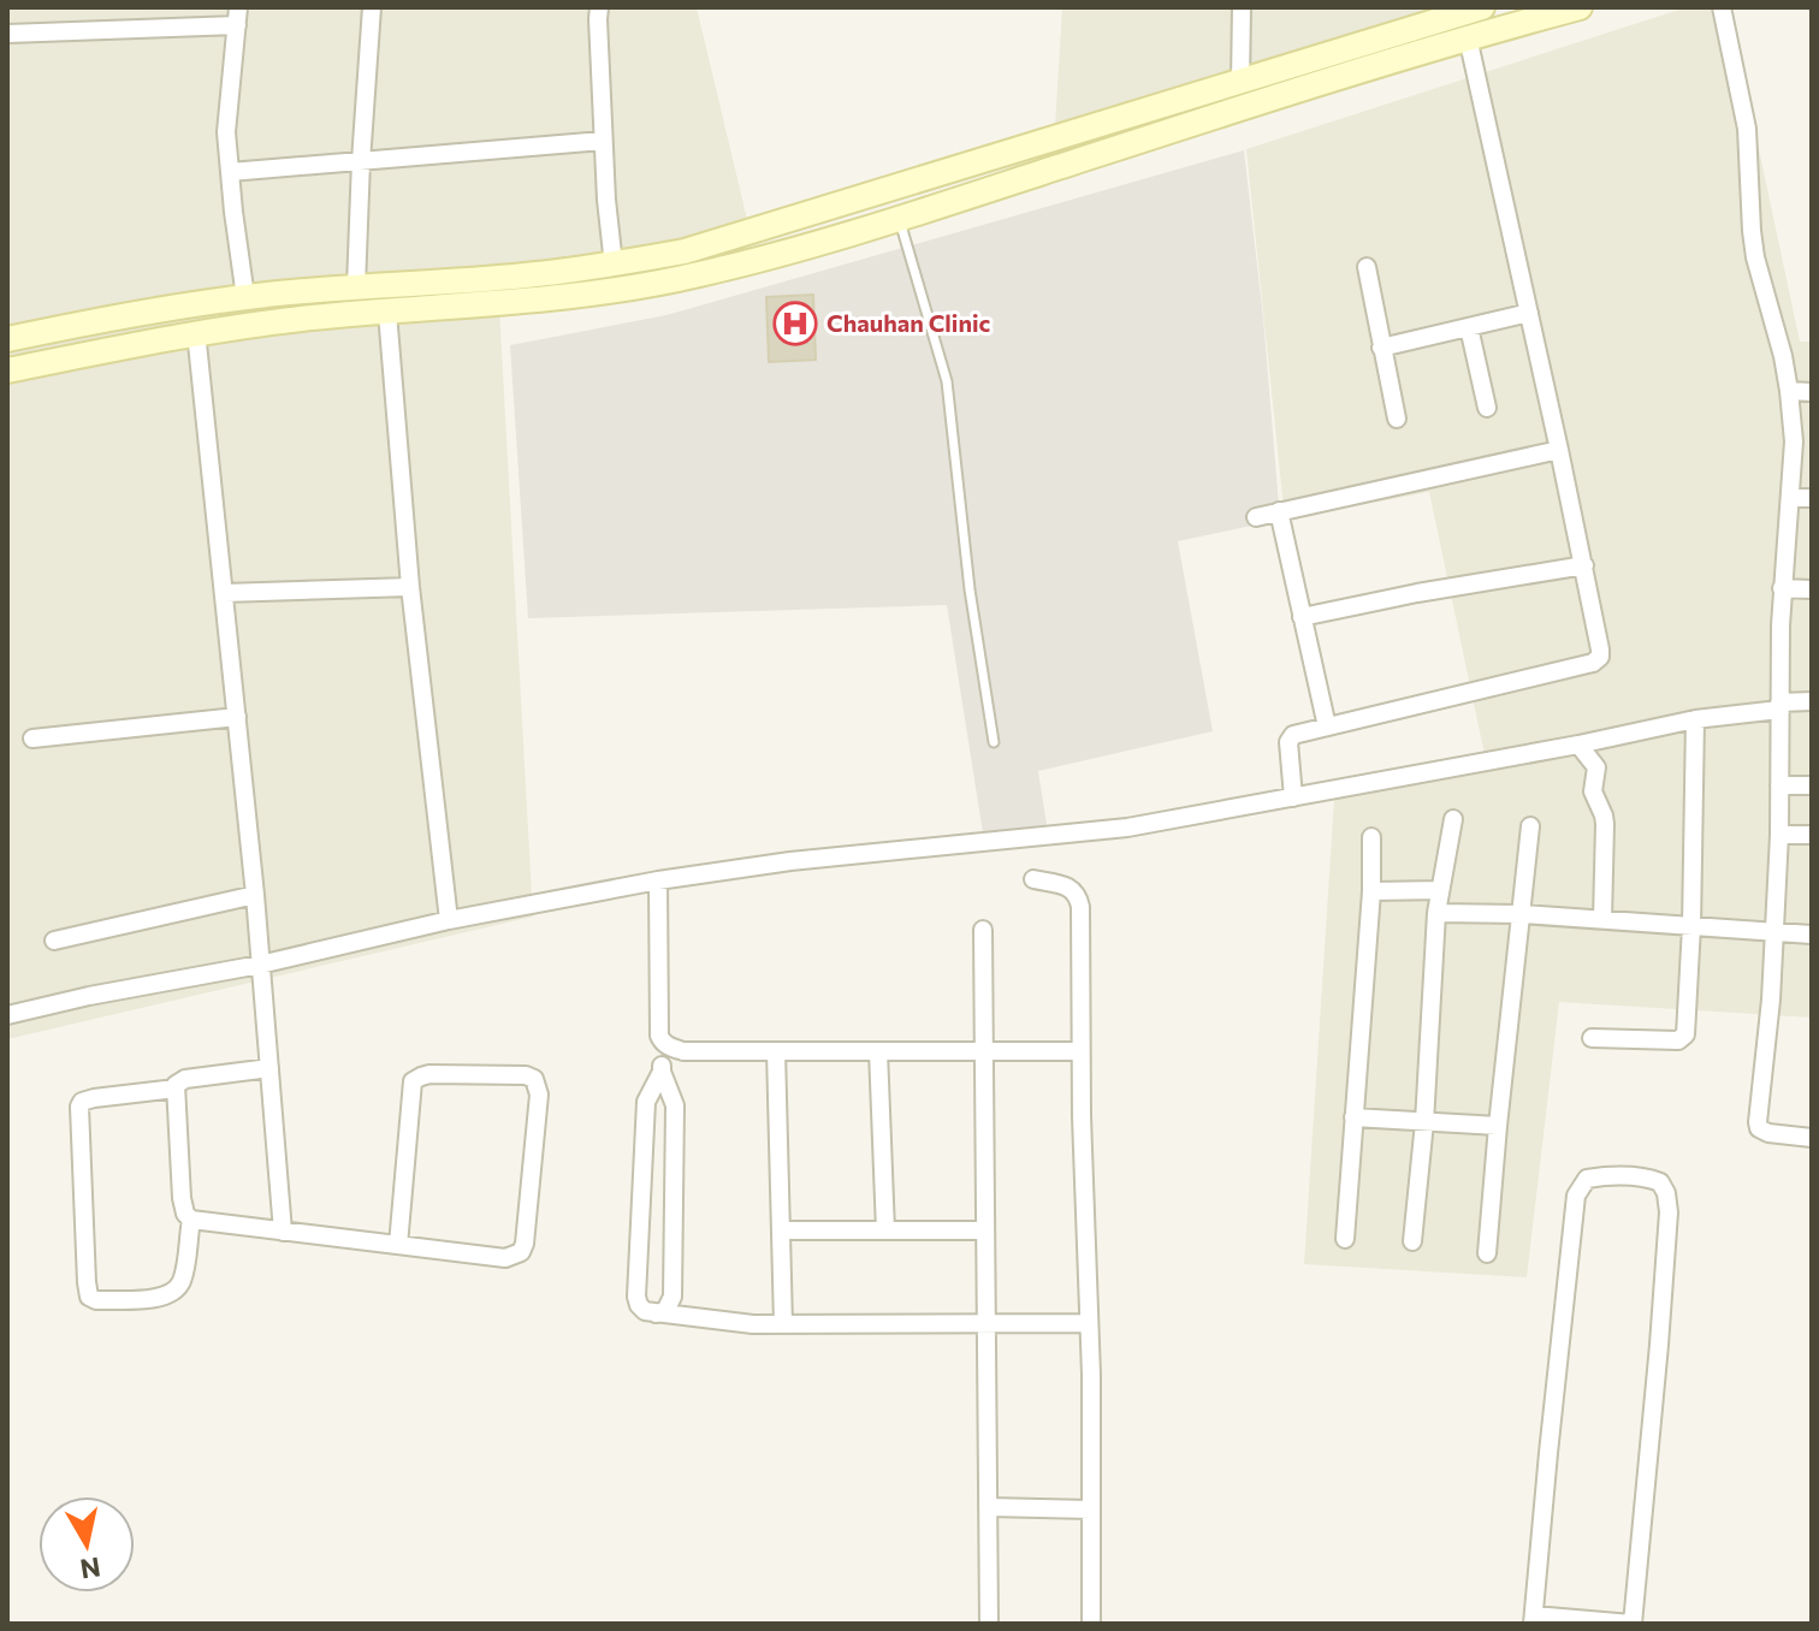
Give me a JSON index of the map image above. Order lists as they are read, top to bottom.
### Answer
{
  "places": {
    "hospital": ["Chauhan Clinic"]
  },
  "north": "bottom"
}
